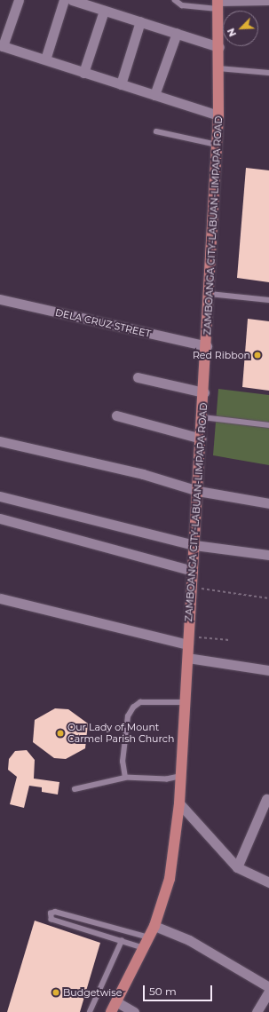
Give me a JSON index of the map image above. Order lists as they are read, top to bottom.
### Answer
{
  "streets": {
    "main road": ["ZAMBOANGA CITY-LABUAN-LIMPAPA ROAD"],
    "street": ["DELA CRUZ STREET"]
  },
  "crossings": [
    ["ZAMBOANGA CITY-LABUAN-LIMPAPA ROAD", "DELA CRUZ STREET"]
  ],
  "places": ["Red Ribbon", "Our Lady of Mount Carmel Parish Church", "Budgetwise"],
  "scale_bar": "50 m",
  "north": "bottom left"
}
